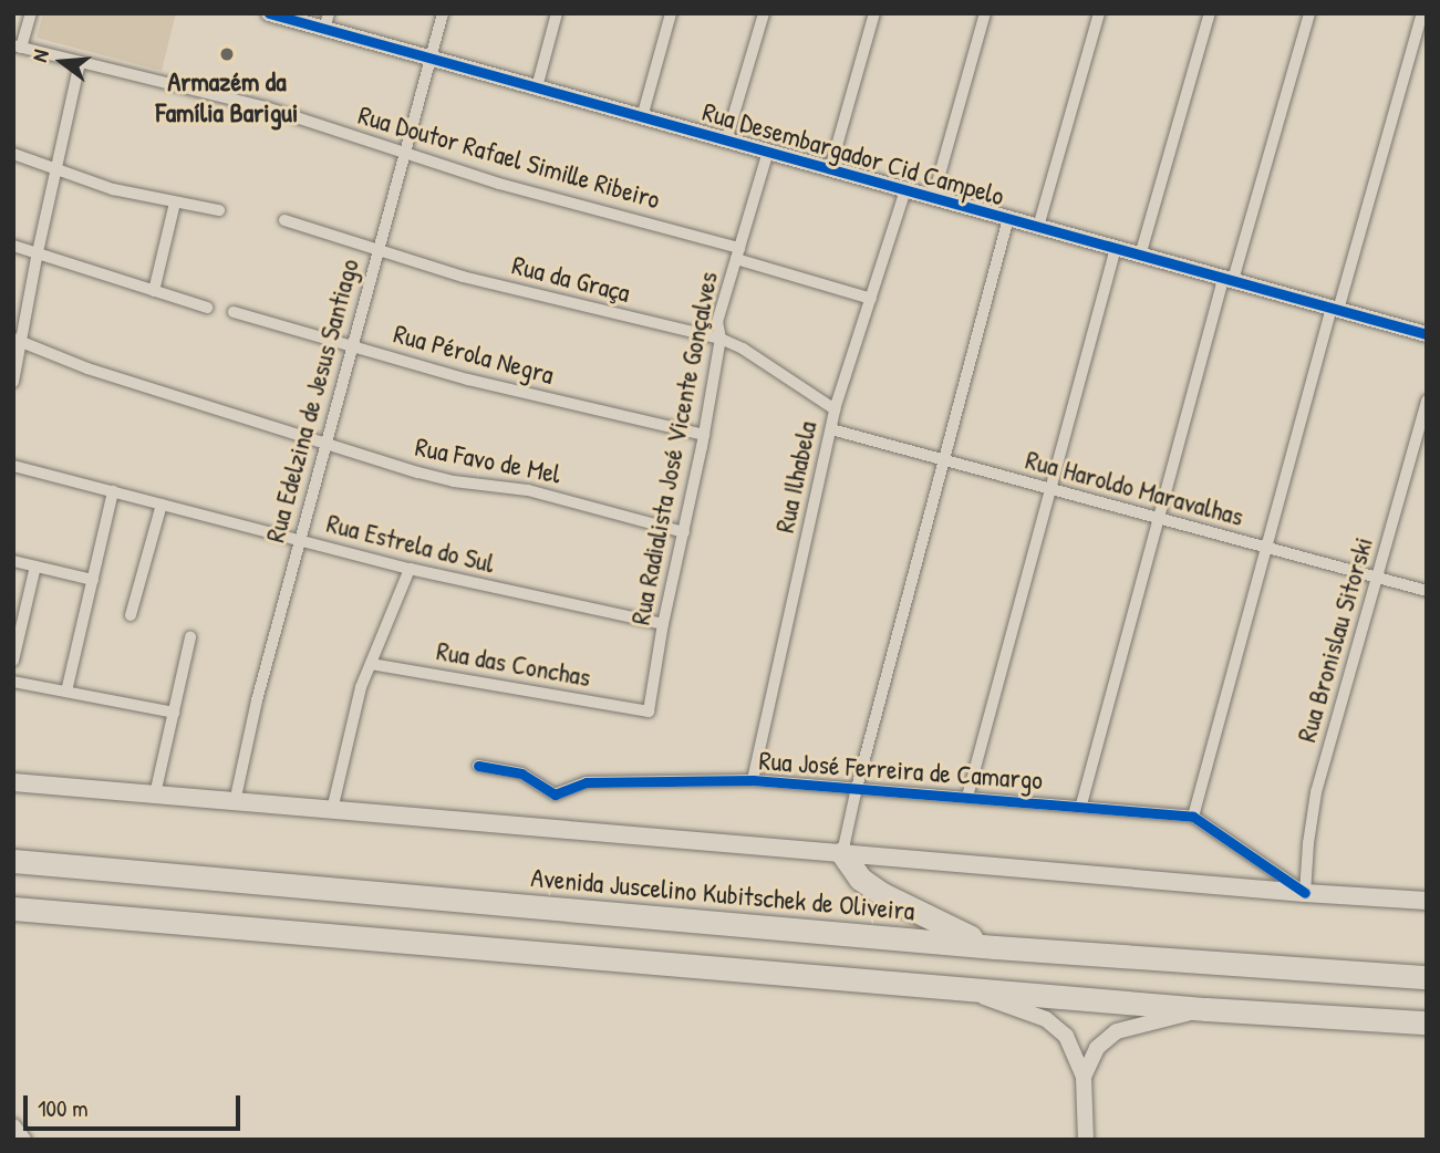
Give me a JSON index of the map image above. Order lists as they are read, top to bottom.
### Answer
{
  "streets": {
    "highway": ["Avenida Juscelino Kubitschek de Oliveira"],
    "street": [
      "Rua Desembargador Cid Campelo",
      "Rua Doutor Rafael Simille Ribeiro",
      "Rua da Graça",
      "Rua Pérola Negra",
      "Rua Edelzina de Jesus Santiago",
      "Rua Radialista José Vicente Gonçalves",
      "Rua Favo de Mel",
      "Rua Ilhabela",
      "Rua Haroldo Maravalhas",
      "Rua Estrela do Sul",
      "Rua Bronislau Sitorski",
      "Rua das Conchas",
      "Rua José Ferreira de Camargo"
    ]
  },
  "crossings": [
    ["Rua Desembargador Cid Campelo", "Rua Edelzina de Jesus Santiago"],
    ["Rua Desembargador Cid Campelo", "Rua Radialista José Vicente Gonçalves"],
    ["Rua Desembargador Cid Campelo", "Rua Ilhabela"],
    ["Rua Doutor Rafael Simille Ribeiro", "Rua Edelzina de Jesus Santiago"],
    ["Rua Doutor Rafael Simille Ribeiro", "Rua Radialista José Vicente Gonçalves"],
    ["Rua Doutor Rafael Simille Ribeiro", "Rua Ilhabela"],
    ["Rua da Graça", "Rua Edelzina de Jesus Santiago"],
    ["Rua da Graça", "Rua Radialista José Vicente Gonçalves"],
    ["Rua da Graça", "Rua Ilhabela"],
    ["Rua Pérola Negra", "Rua Edelzina de Jesus Santiago"],
    ["Rua Pérola Negra", "Rua Radialista José Vicente Gonçalves"],
    ["Rua Edelzina de Jesus Santiago", "Rua Favo de Mel"],
    ["Rua Edelzina de Jesus Santiago", "Rua Estrela do Sul"],
    ["Rua Radialista José Vicente Gonçalves", "Rua Favo de Mel"],
    ["Rua Radialista José Vicente Gonçalves", "Rua Estrela do Sul"],
    ["Rua Radialista José Vicente Gonçalves", "Rua das Conchas"],
    ["Rua Ilhabela", "Rua Haroldo Maravalhas"],
    ["Rua Ilhabela", "Rua José Ferreira de Camargo"],
    ["Rua Haroldo Maravalhas", "Rua Bronislau Sitorski"],
    ["Rua Bronislau Sitorski", "Rua José Ferreira de Camargo"]
  ],
  "places": ["Armazém da Família Barigui"],
  "scale_bar": "100 m",
  "north": "left"
}
